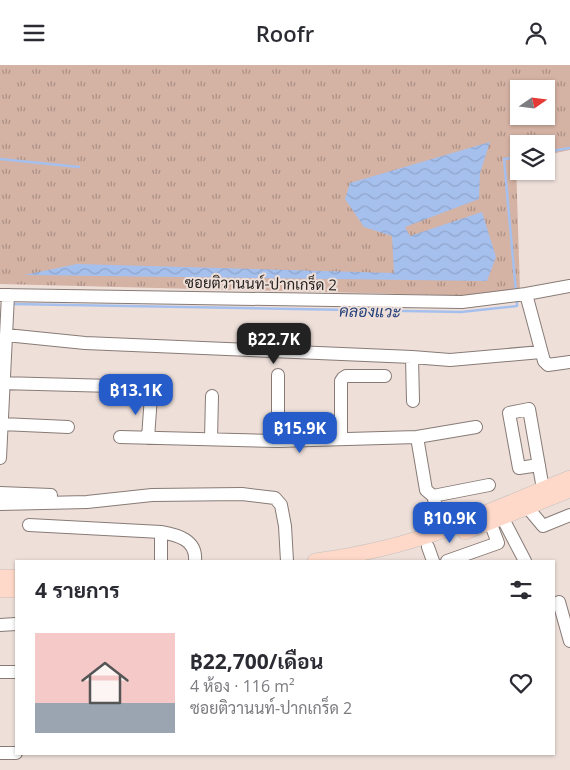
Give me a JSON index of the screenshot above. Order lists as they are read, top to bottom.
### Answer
{
  "streets": {
    "street": ["ซอยติวานนท์-ปากเกร็ด 2"]
  },
  "water": ["คลองแวะ"],
  "north": "right",
  "page": {
    "header": "Roofr",
    "price": [
      "฿22.7K",
      "฿13.1K",
      "฿15.9K",
      "฿10.9K"
    ],
    "heading": "4 รายการ",
    "list": [
      {
        "name": "฿22,700/เดือน",
        "note": "4 ห้อง · 116 m² · ซอยติวานนท์-ปากเกร็ด 2"
      }
    ]
  }
}
